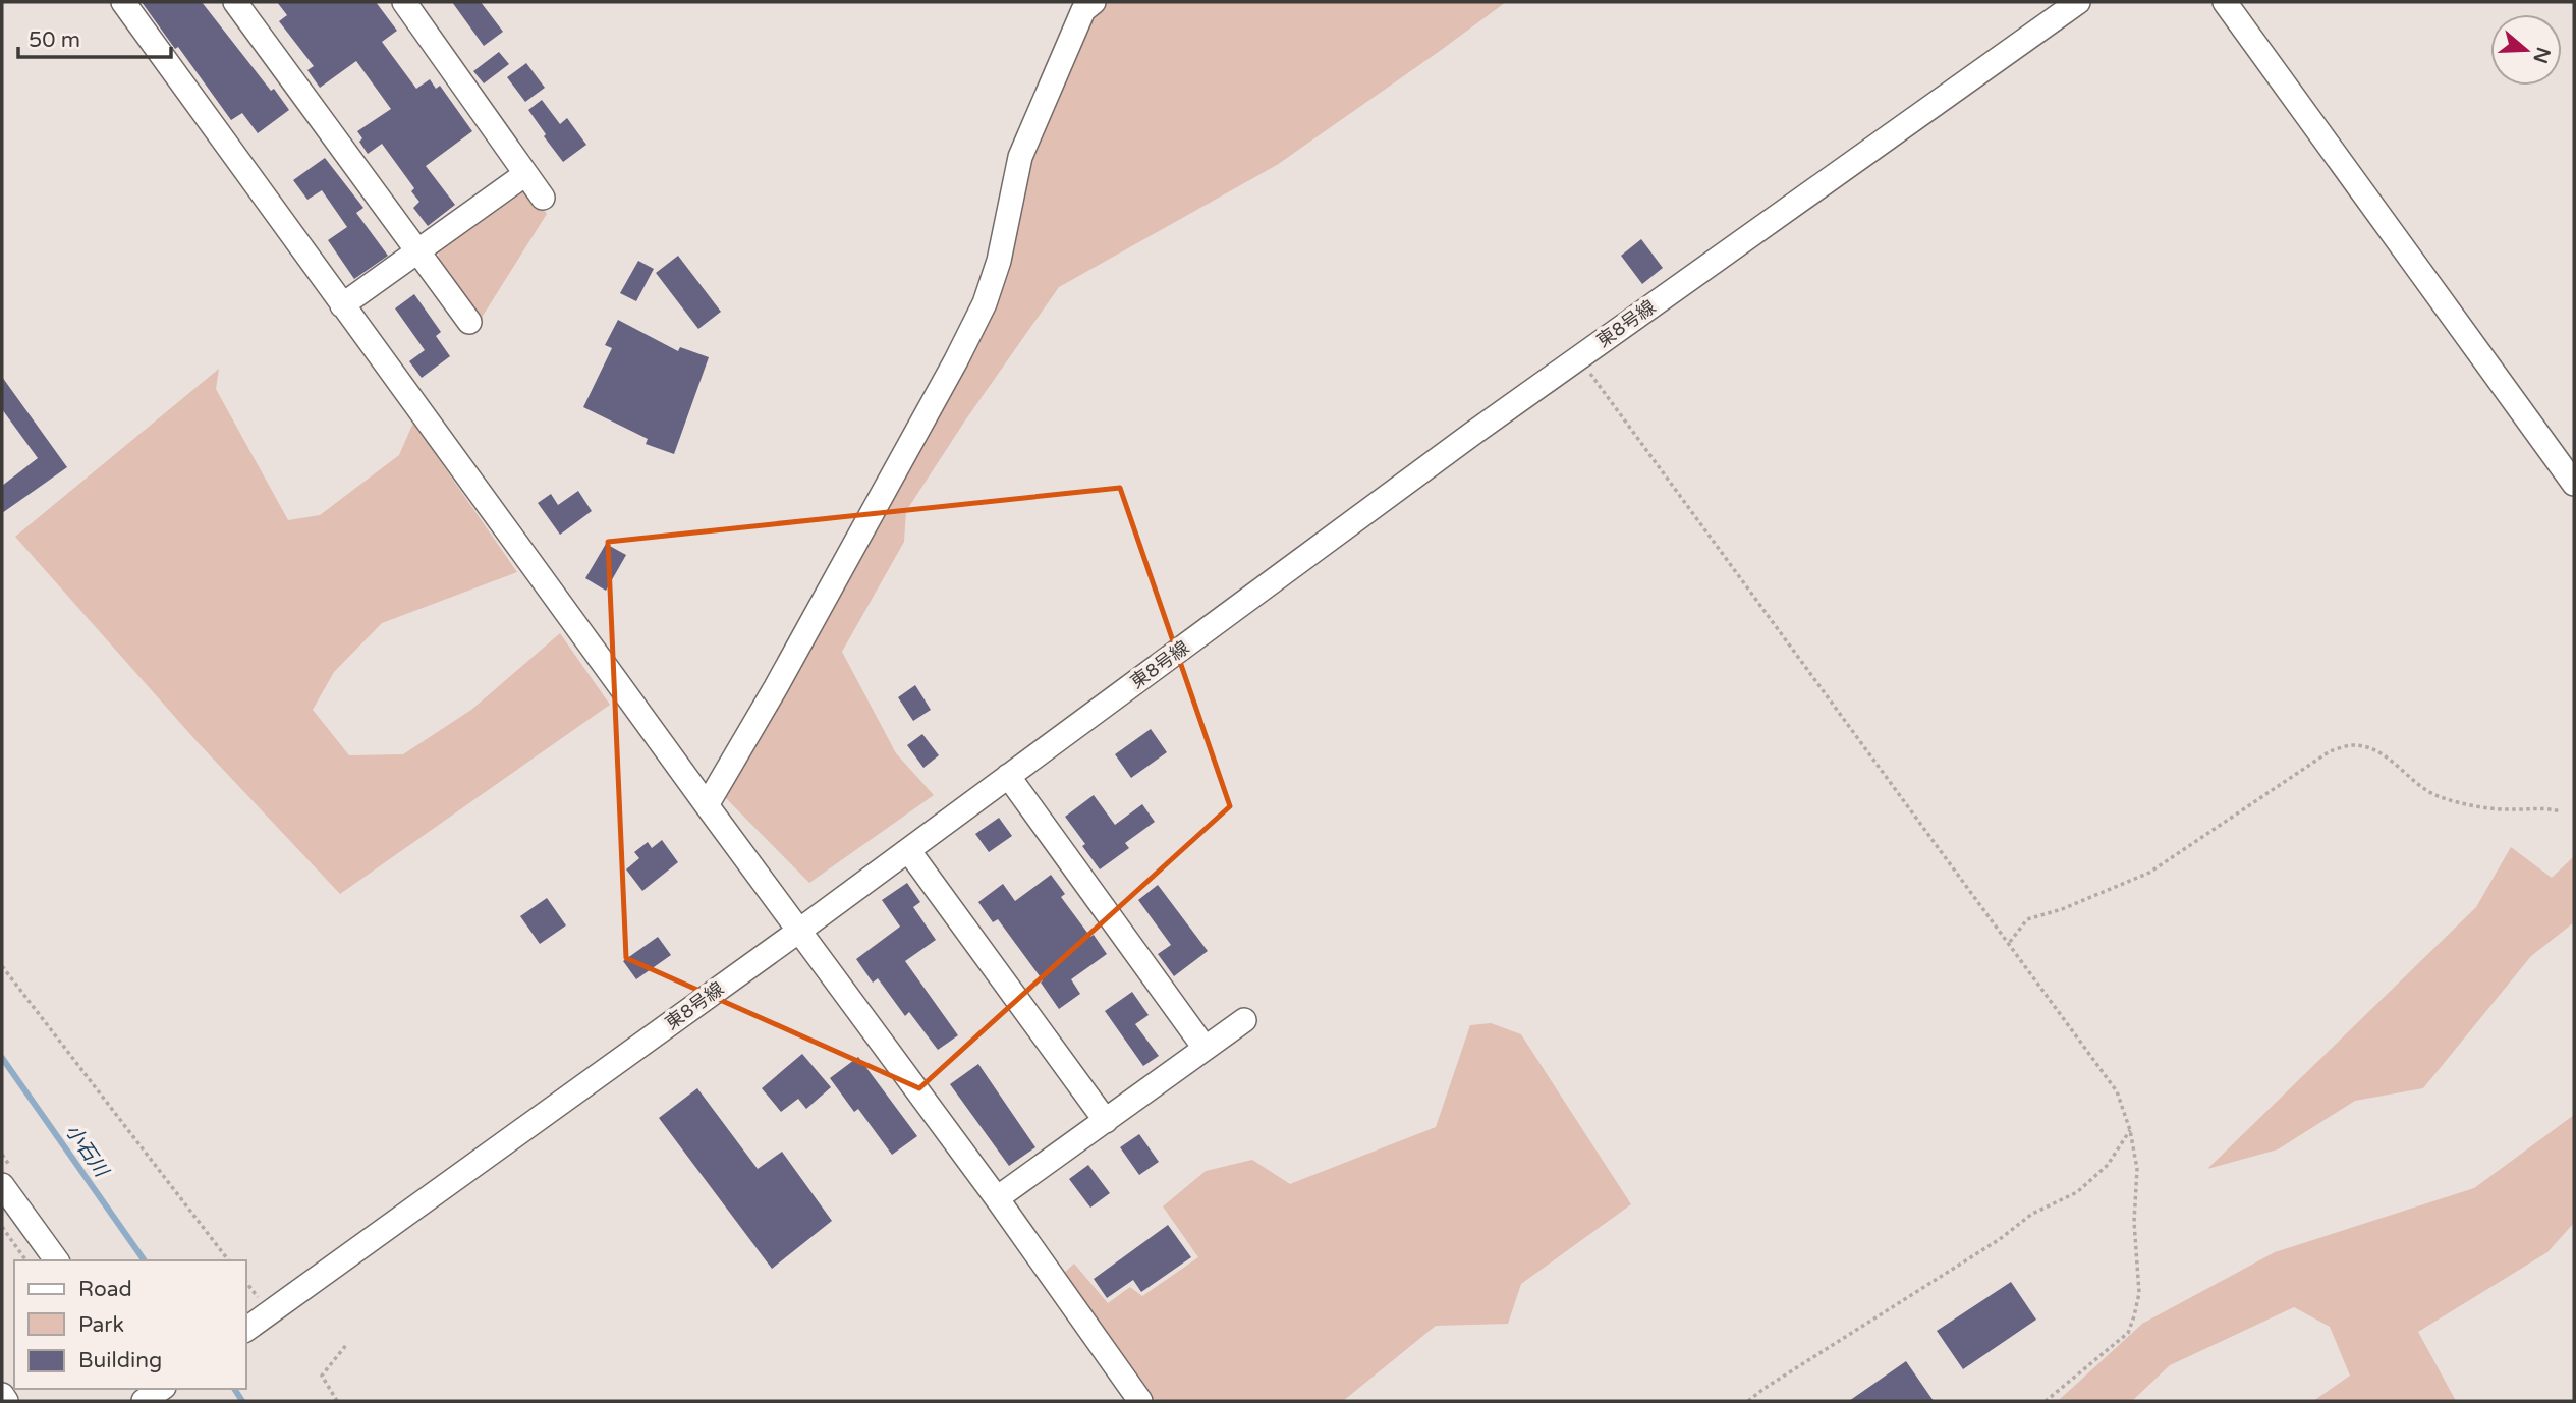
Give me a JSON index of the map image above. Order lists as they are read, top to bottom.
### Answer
{
  "streets": {
    "street": ["東8号線"]
  },
  "water": ["小石川"],
  "legend": ["Road", "Park", "Building"],
  "scale_bar": "50 m",
  "north": "right"
}
